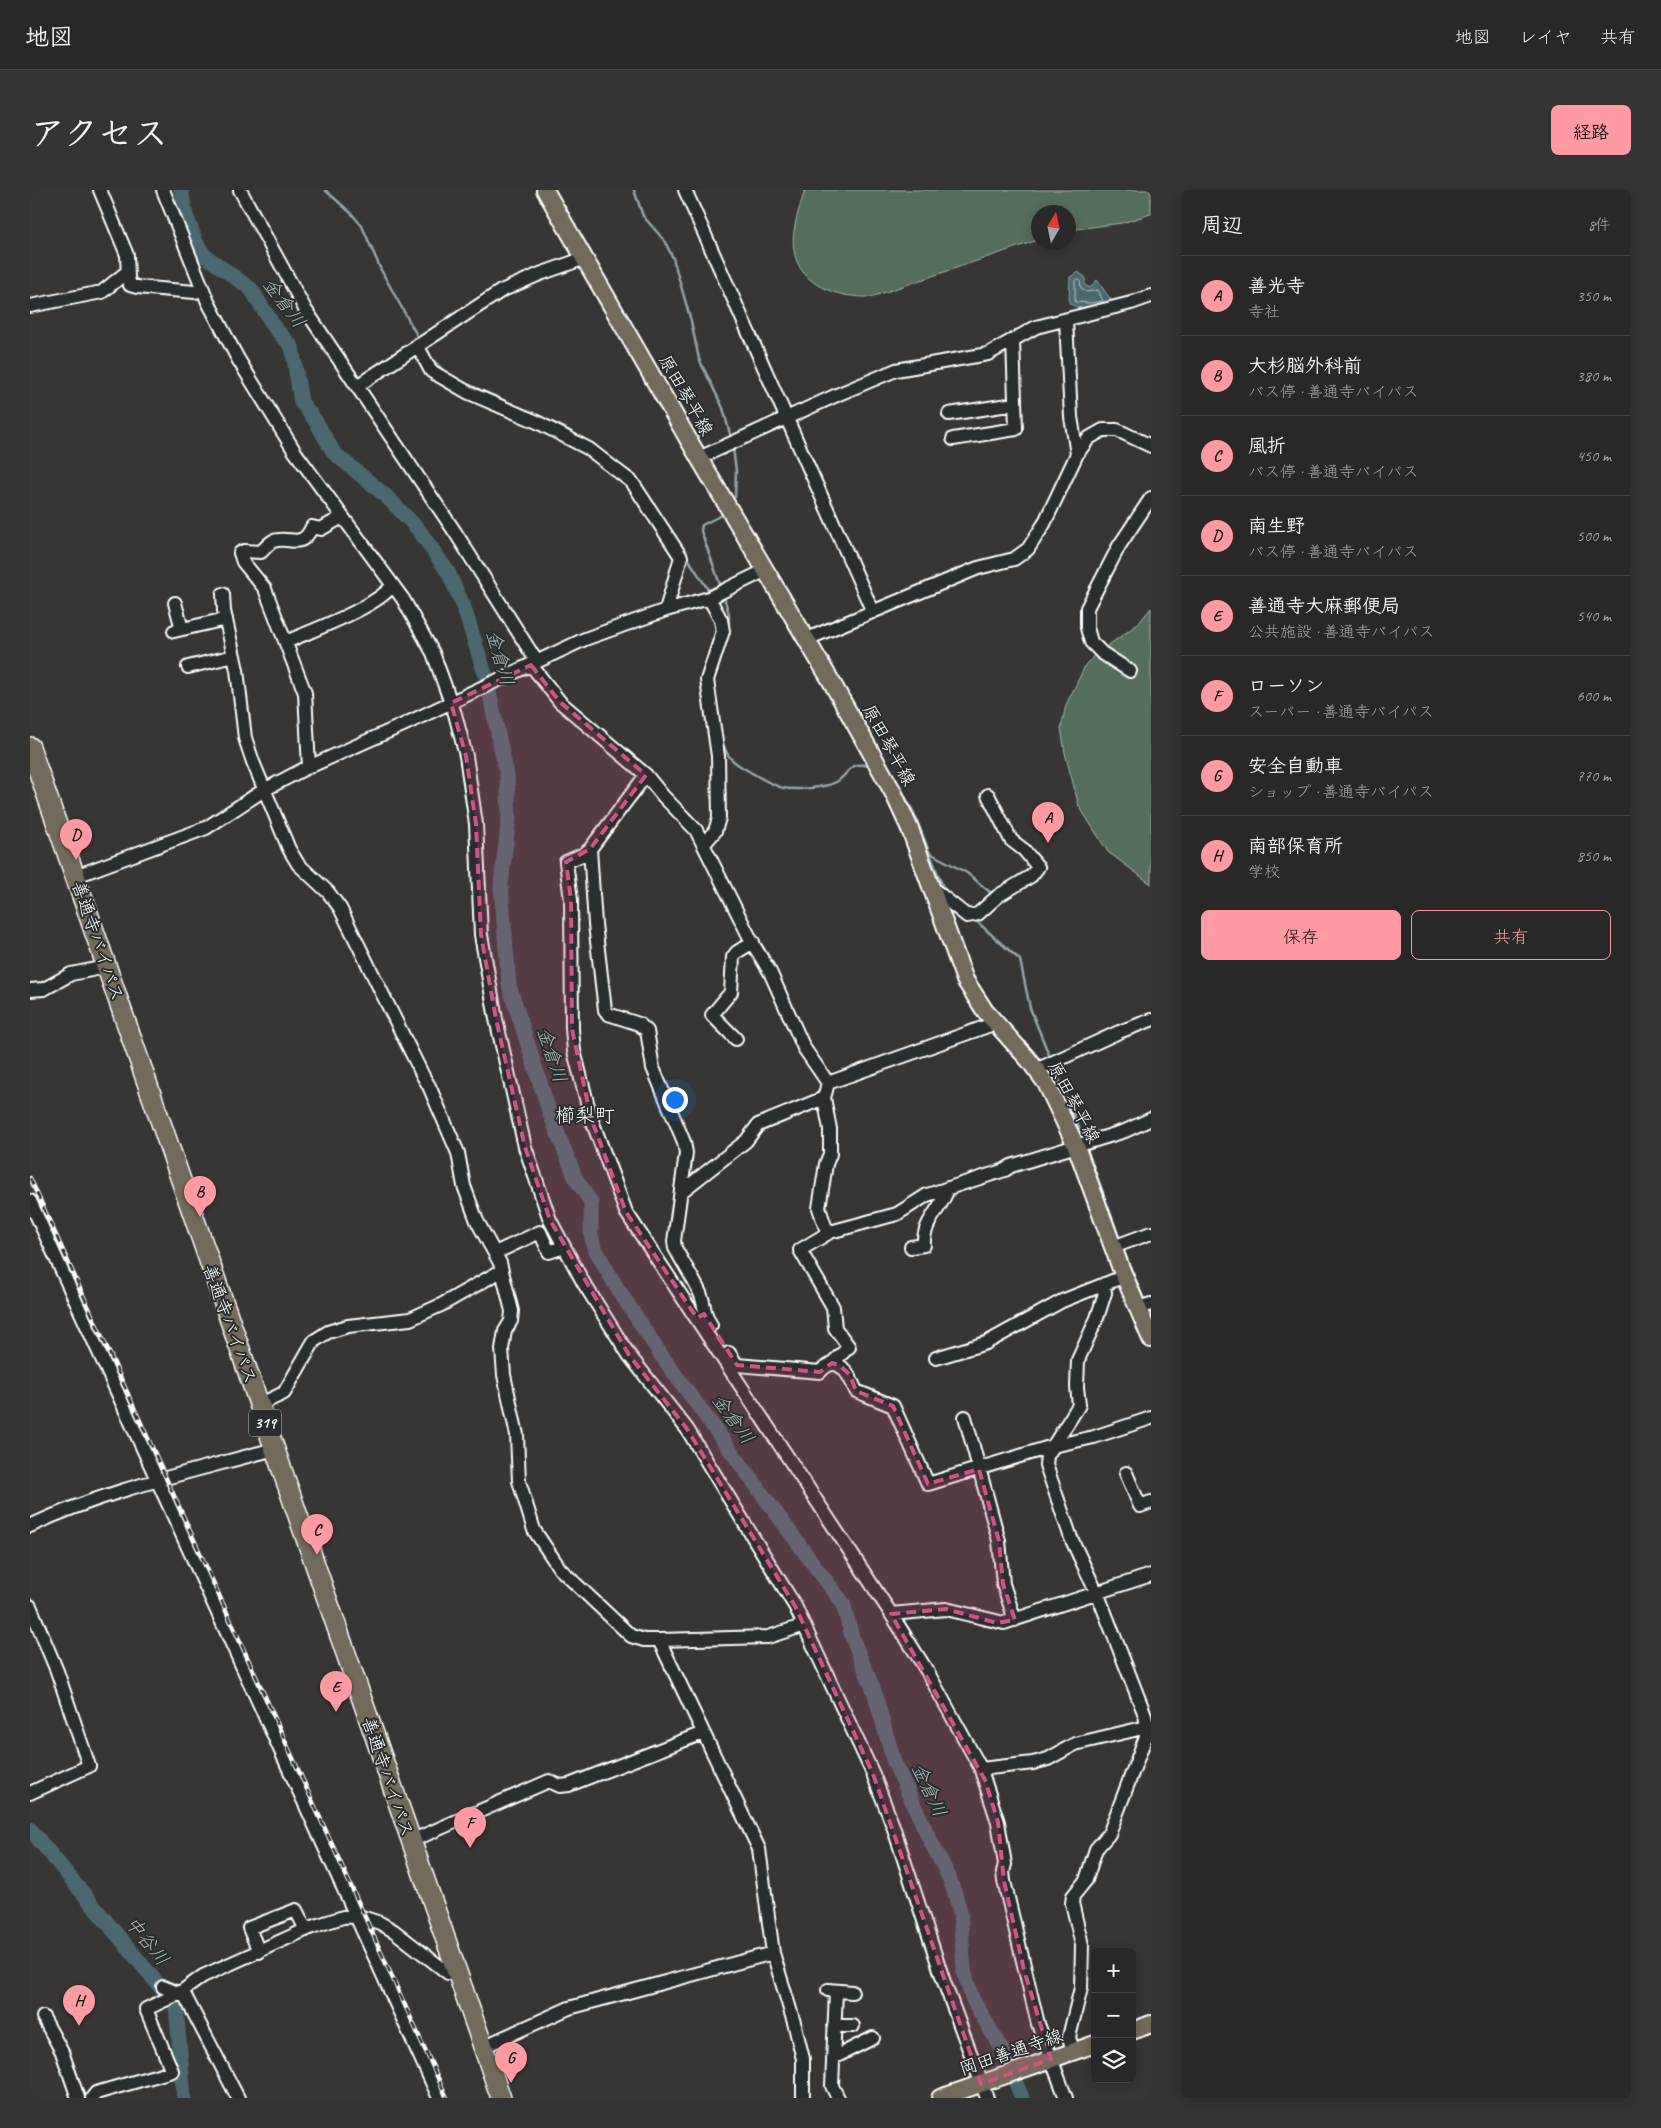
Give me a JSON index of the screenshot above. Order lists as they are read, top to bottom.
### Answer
{
  "streets": {
    "highway": ["善通寺バイパス", "319"],
    "main road": ["原田琴平線", "岡田善通寺線"]
  },
  "districts": ["櫛梨町"],
  "water": ["金倉川", "中谷川"],
  "north": "top",
  "page": {
    "header": "地図",
    "nav": ["地図", "レイヤ", "共有"],
    "title": "アクセス",
    "buttons": [
      "経路",
      ["保存", "共有"]
    ],
    "heading": ["周辺", "8件"],
    "list": [
      {
        "mark": "A",
        "name": "善光寺",
        "note": "寺社",
        "value": "350 m"
      },
      {
        "mark": "B",
        "name": "大杉脳外科前",
        "note": "バス停 · 善通寺バイパス",
        "value": "380 m"
      },
      {
        "mark": "C",
        "name": "風折",
        "note": "バス停 · 善通寺バイパス",
        "value": "450 m"
      },
      {
        "mark": "D",
        "name": "南生野",
        "note": "バス停 · 善通寺バイパス",
        "value": "500 m"
      },
      {
        "mark": "E",
        "name": "善通寺大麻郵便局",
        "note": "公共施設 · 善通寺バイパス",
        "value": "540 m"
      },
      {
        "mark": "F",
        "name": "ローソン",
        "note": "スーパー · 善通寺バイパス",
        "value": "600 m"
      },
      {
        "mark": "G",
        "name": "安全自動車",
        "note": "ショップ · 善通寺バイパス",
        "value": "770 m"
      },
      {
        "mark": "H",
        "name": "南部保育所",
        "note": "学校",
        "value": "850 m"
      }
    ],
    "pins": [
      "A",
      "D",
      "B",
      "C",
      "E",
      "F",
      "H",
      "G"
    ],
    "map_buttons": ["+", "−"]
  }
}
